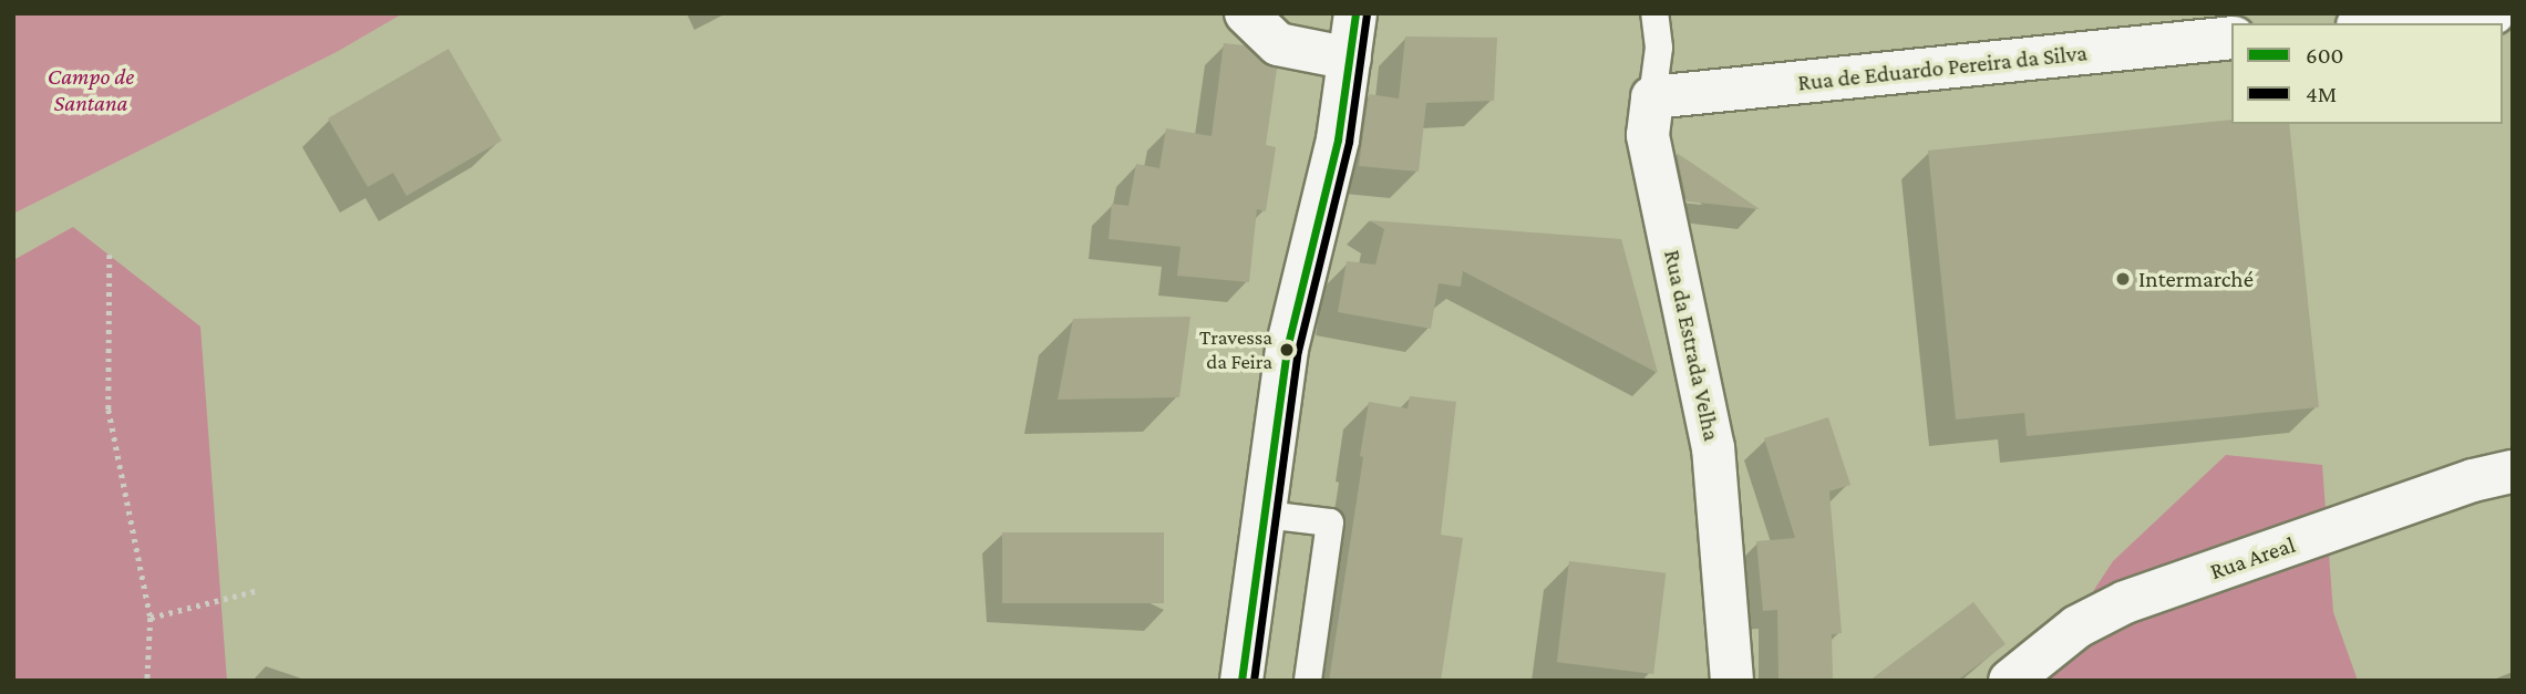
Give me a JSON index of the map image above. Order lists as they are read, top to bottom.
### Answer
{
  "streets": {
    "street": ["Rua de Eduardo Pereira da Silva", "Rua da Estrada Velha", "Rua Areal"]
  },
  "crossings": [
    ["Rua de Eduardo Pereira da Silva", "Rua da Estrada Velha"]
  ],
  "parks": ["Campo de Santana"],
  "places": ["Intermarché", "Travessa da Feira"],
  "lines": ["transit line 600", "transit line 4M"],
  "legend": ["600", "4M"]
}
